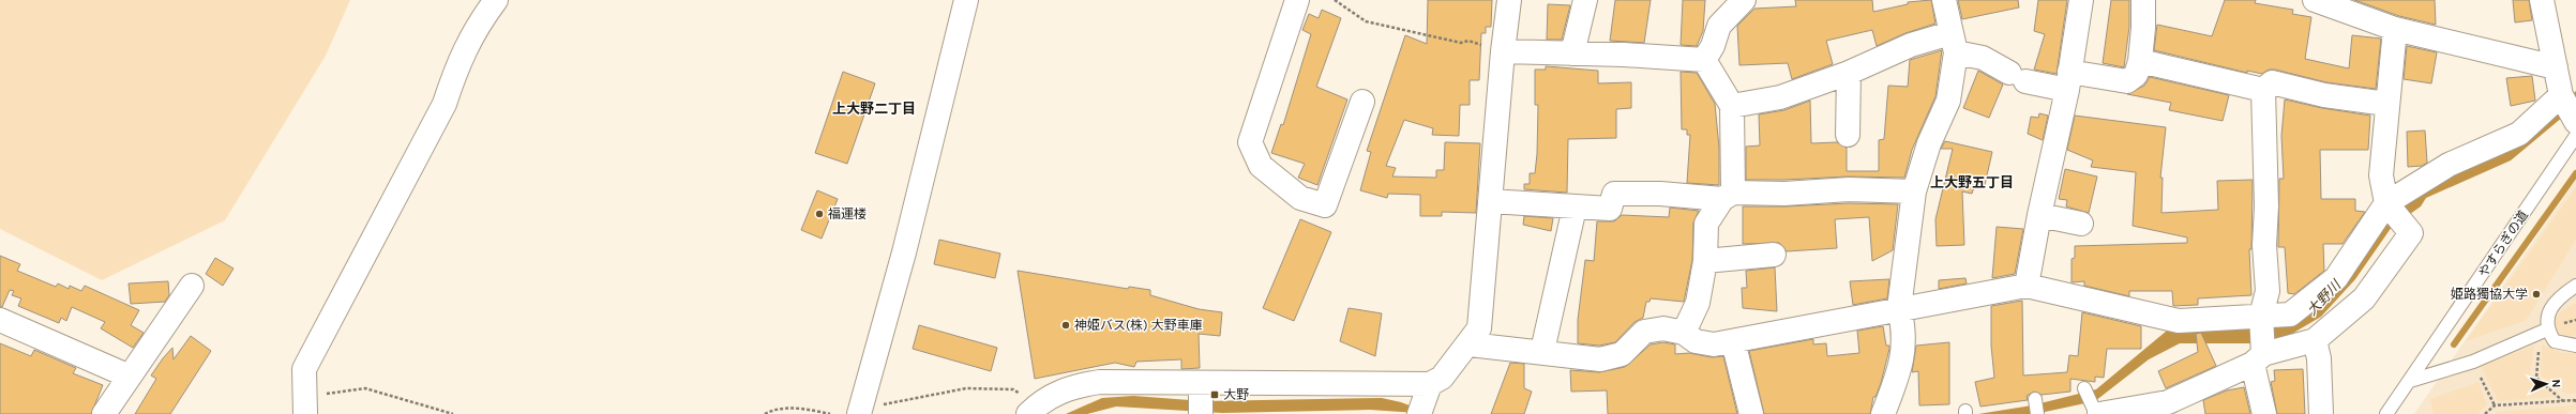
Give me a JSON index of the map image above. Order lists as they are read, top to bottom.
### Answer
{
  "streets": {
    "lane": ["やすらぎの道"]
  },
  "districts": ["上大野二丁目", "上大野五丁目"],
  "water": ["大野川"],
  "places": {
    "other": ["福運楼", "姫路獨協大学", "神姫バス(株) 大野車庫"],
    "transit": ["大野"]
  },
  "north": "right"
}
